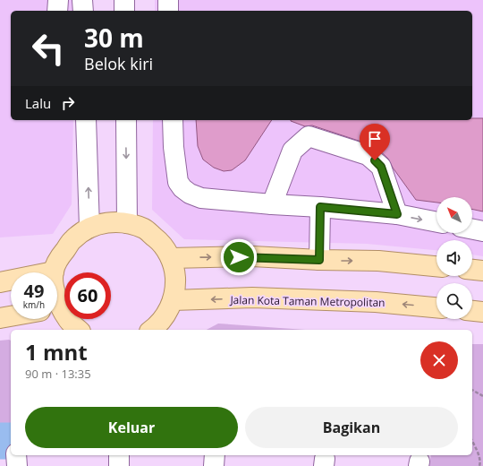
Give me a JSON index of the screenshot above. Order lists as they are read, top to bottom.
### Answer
{
  "streets": {
    "main road": ["Jalan Kota Taman Metropolitan"]
  },
  "north": "top left",
  "page": {
    "turn": ["30 m", "Belok kiri"],
    "then": "Lalu",
    "speed": "49 km/h",
    "limit": "60",
    "heading": ["1 mnt", "90 m · 13:35"],
    "buttons": ["Keluar", "Bagikan"]
  }
}
